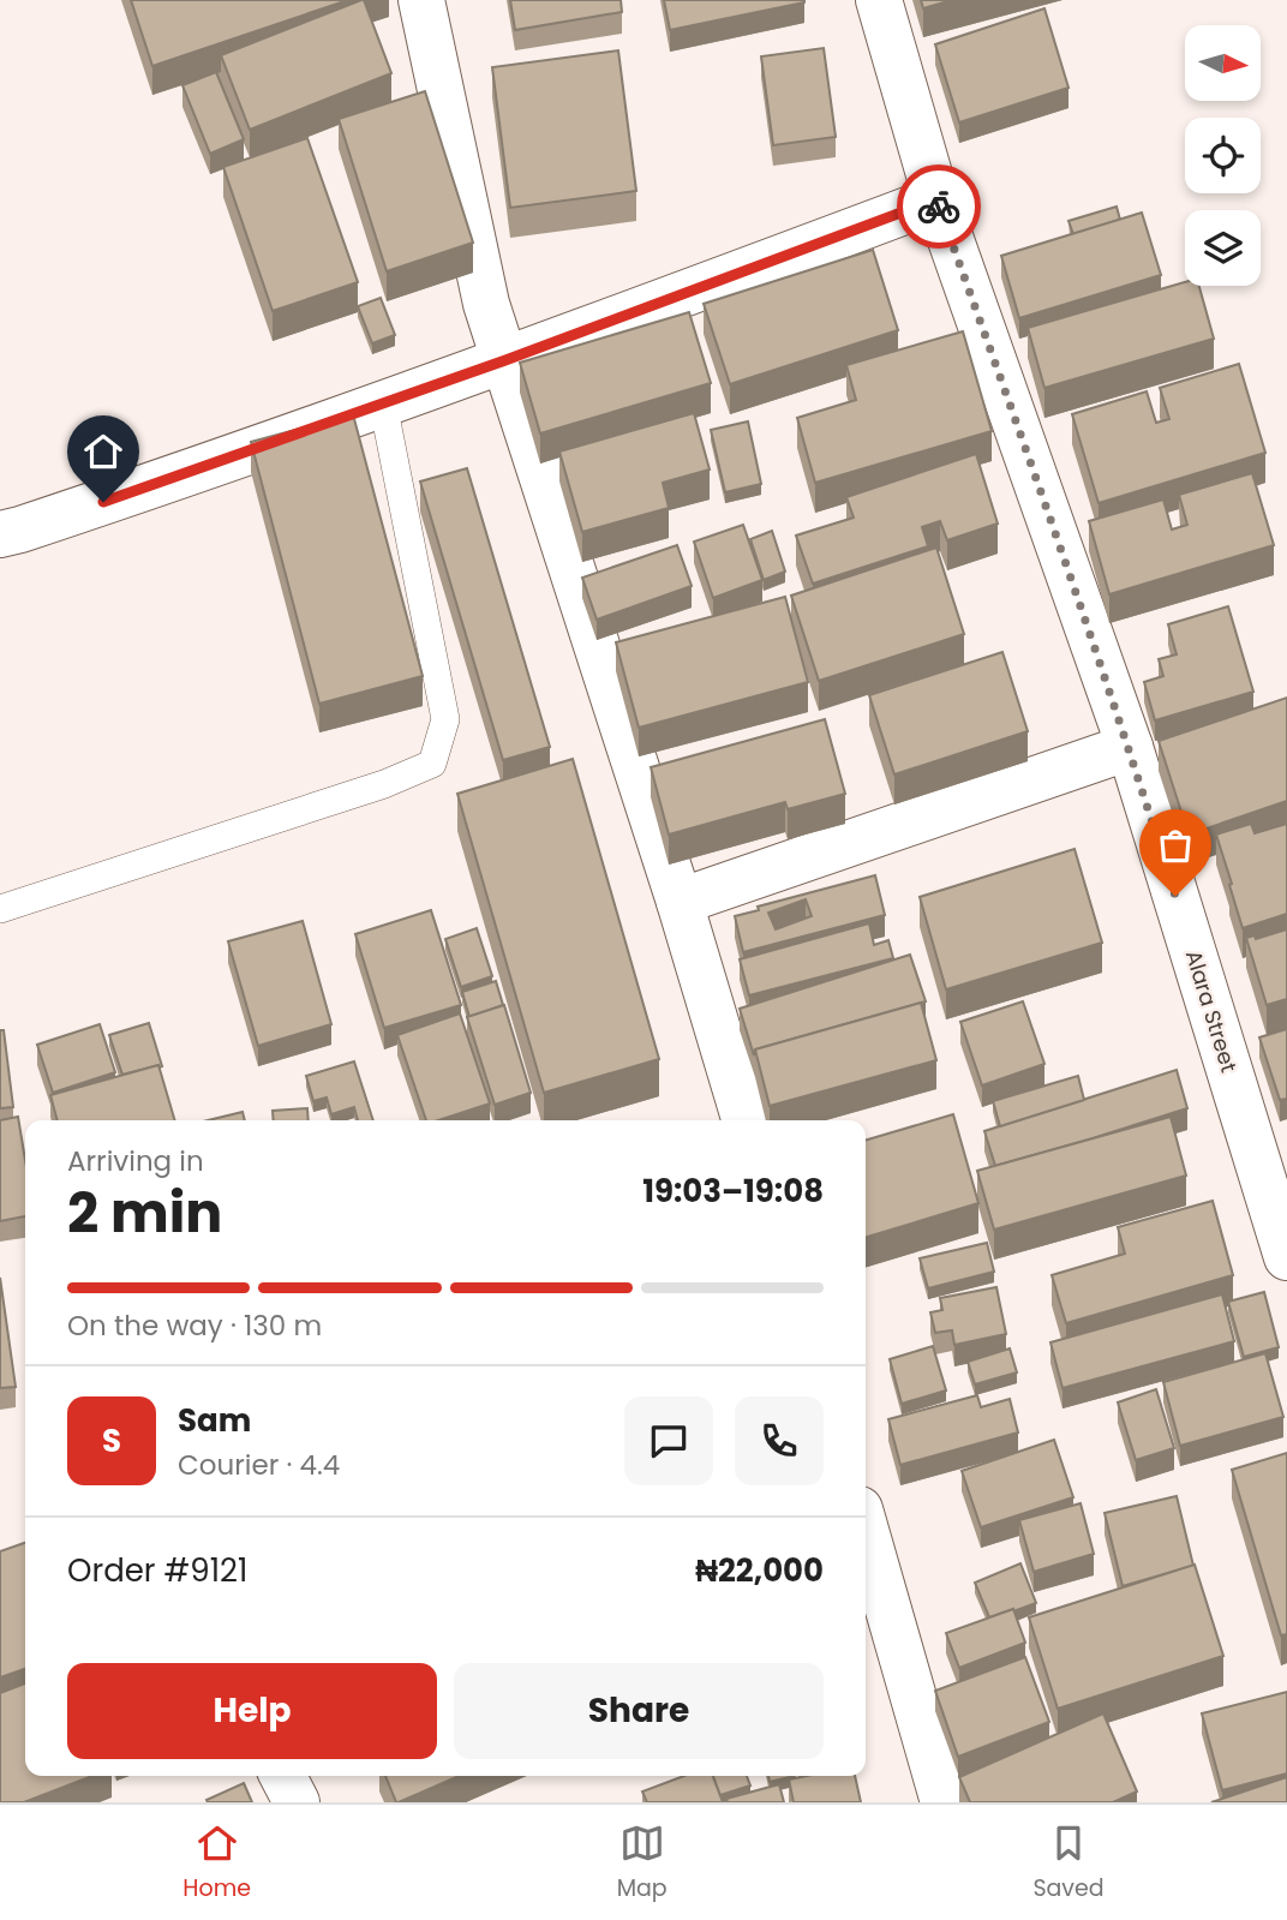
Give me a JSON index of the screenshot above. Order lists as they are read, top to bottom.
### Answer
{
  "streets": {
    "street": ["Alara Street"]
  },
  "north": "right",
  "page": {
    "heading": ["2 min", "Arriving in", "19:03–19:08"],
    "panel": [
      "Sam",
      "Courier · 4.4",
      "Order #9121",
      "₦22,000"
    ],
    "bar": "On the way · 130 m",
    "round": "S",
    "buttons": ["Help", "Share"],
    "tabs": ["Home", "Map", "Saved"]
  }
}
